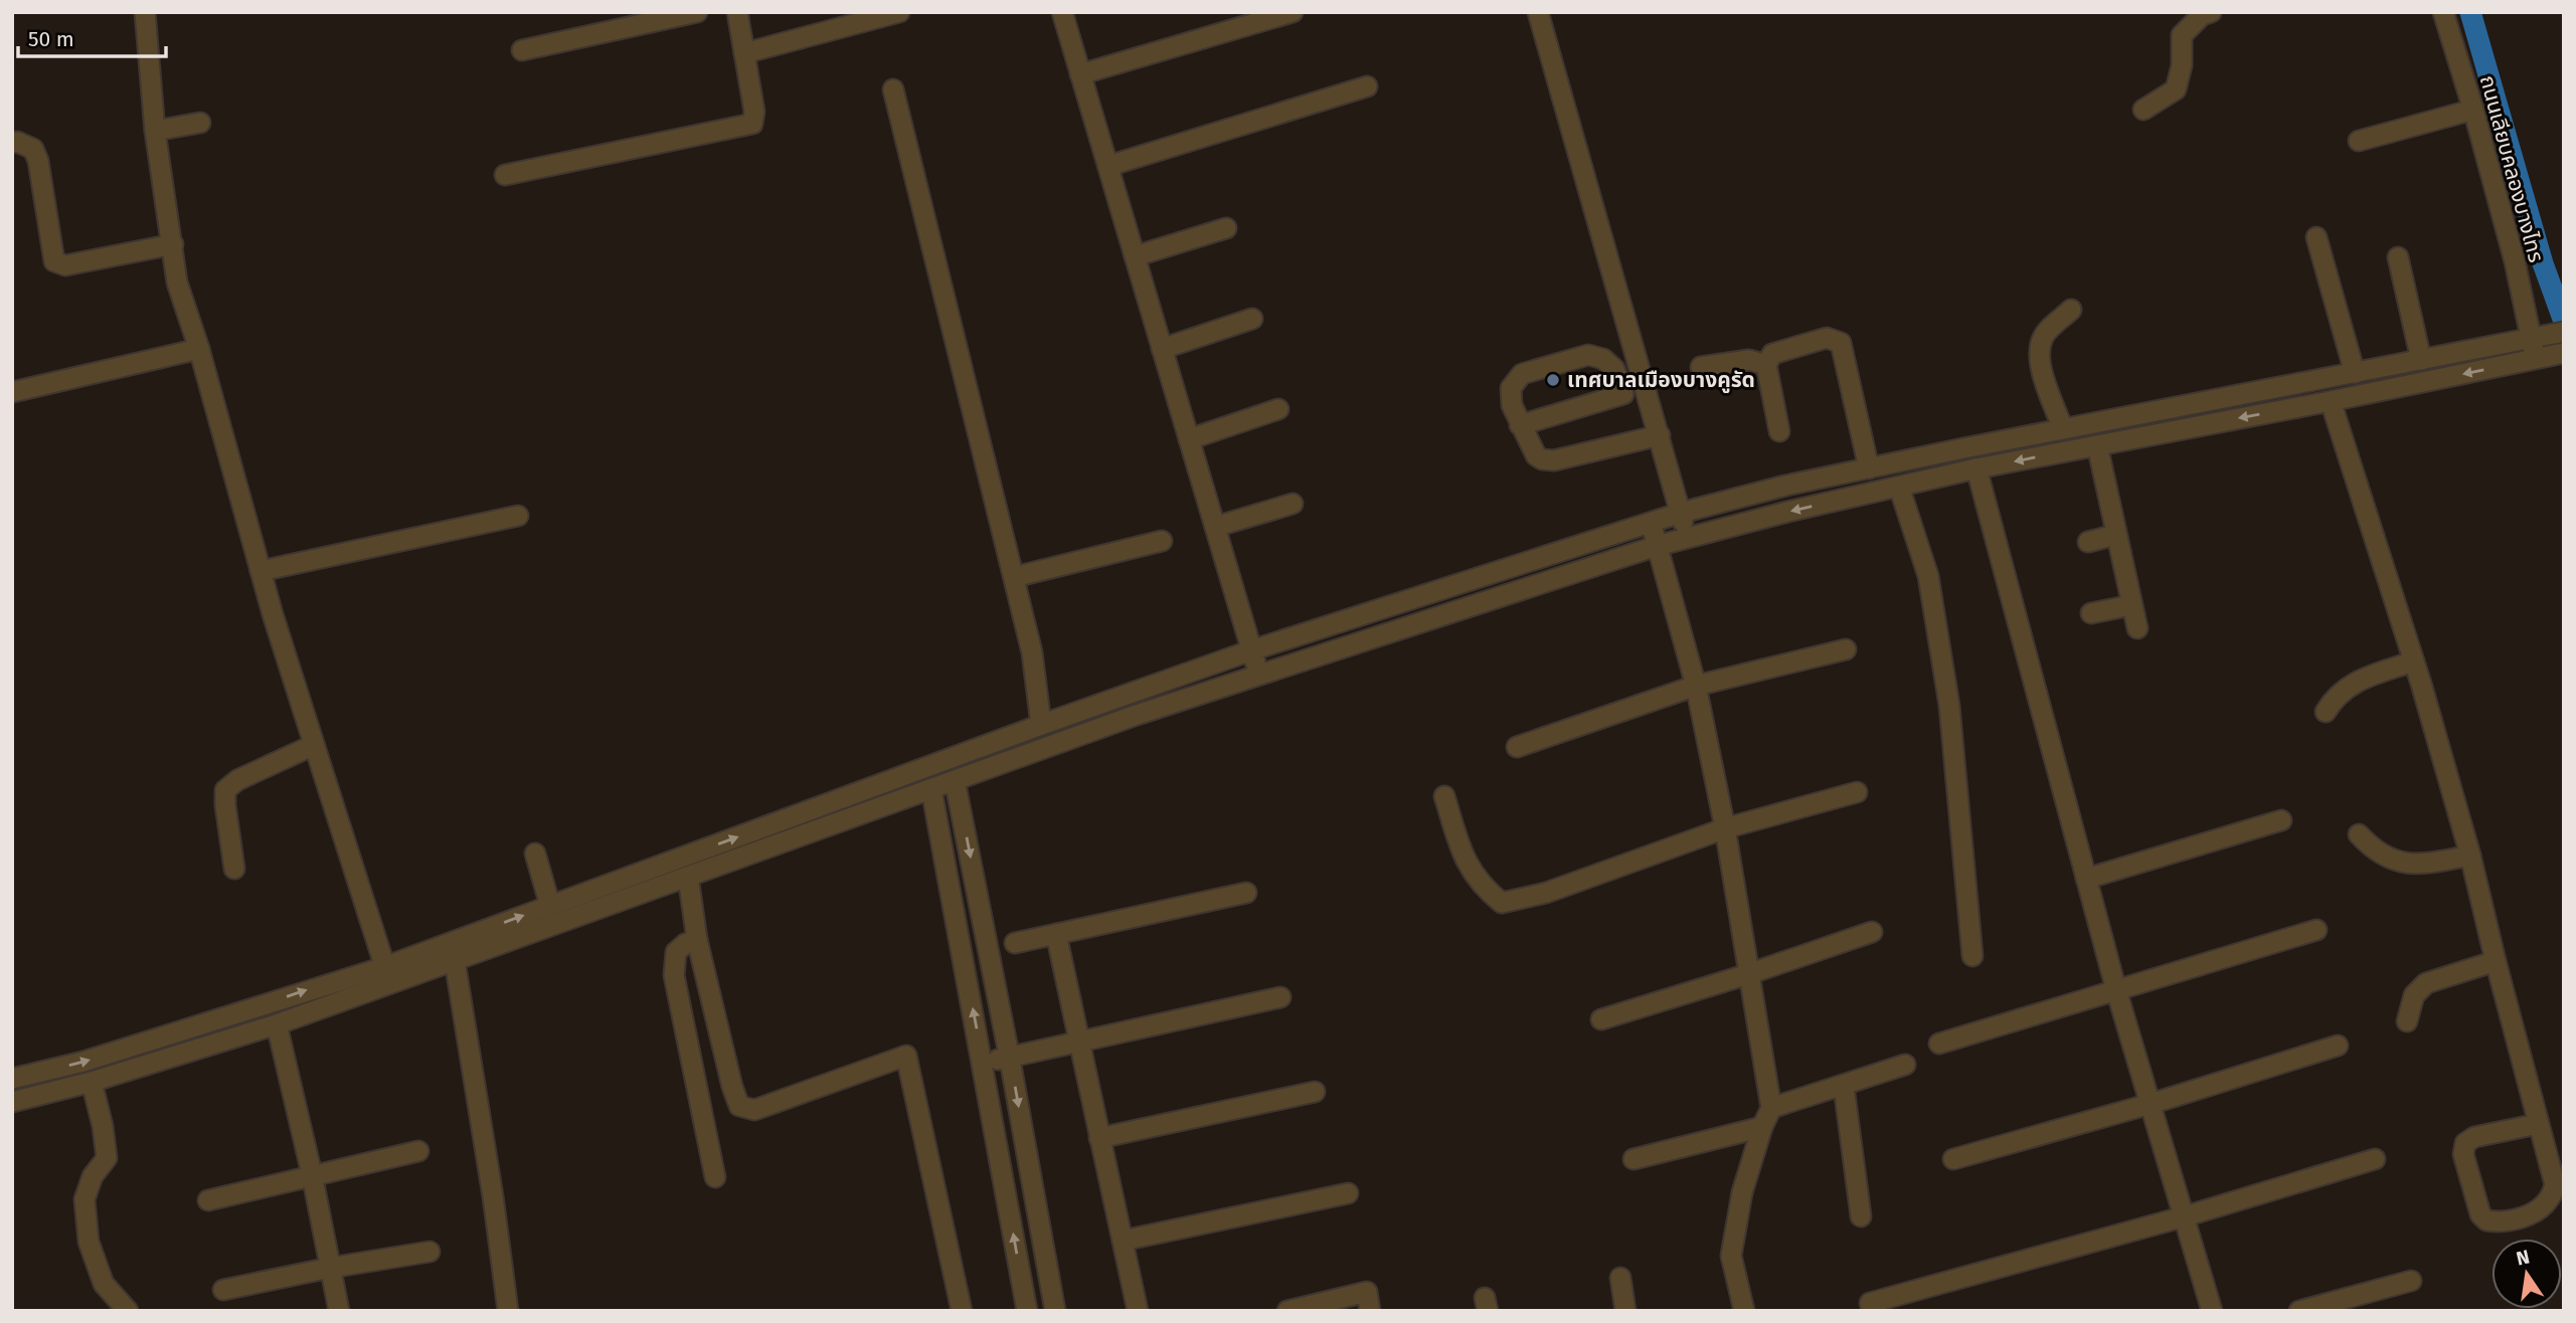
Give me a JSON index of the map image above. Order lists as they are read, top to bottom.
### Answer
{
  "streets": {
    "street": ["ถนนเลียบคลองบางไทร"]
  },
  "places": ["เทศบาลเมืองบางคูรัด"],
  "scale_bar": "50 m",
  "north": "top"
}
